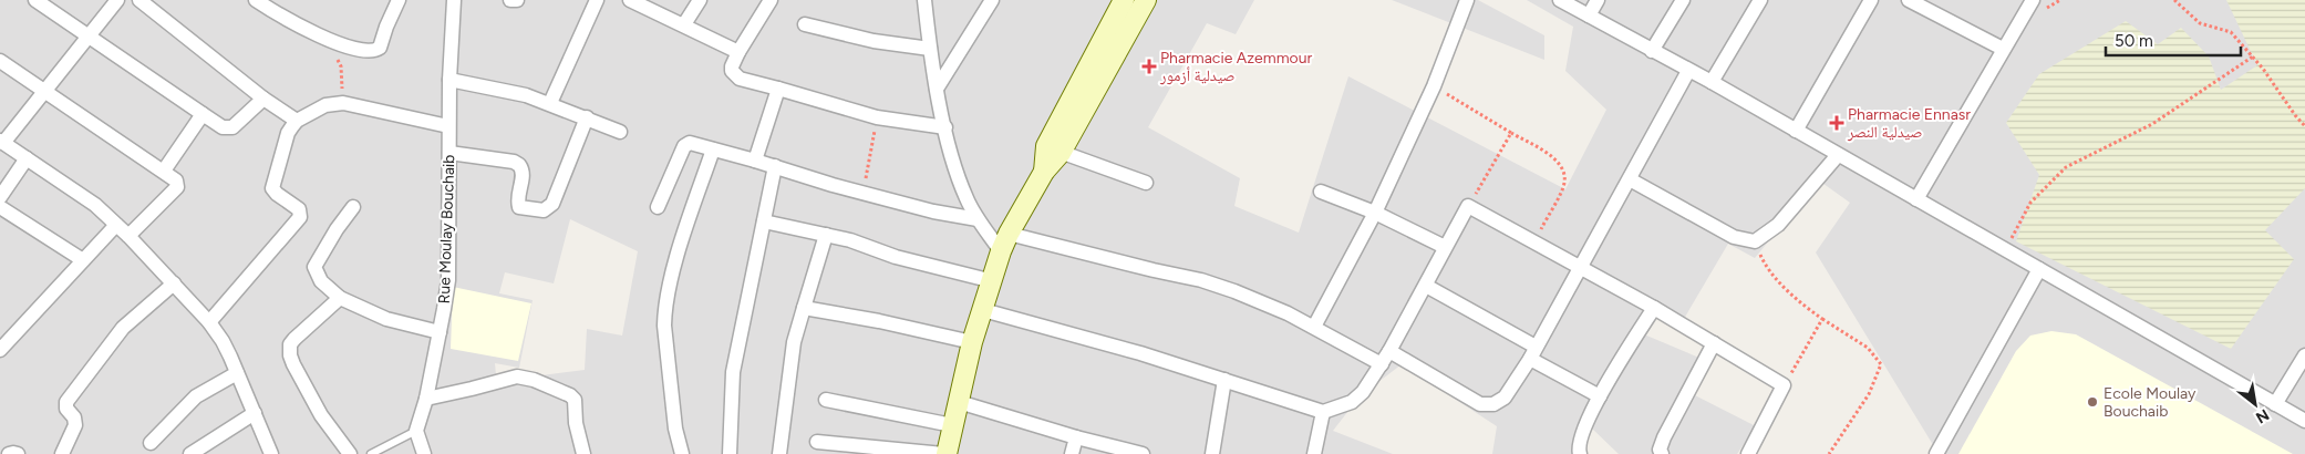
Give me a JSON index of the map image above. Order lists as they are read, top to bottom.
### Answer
{
  "streets": {
    "street": ["Rue Moulay Bouchaib"]
  },
  "places": {
    "health": ["Pharmacie Azemmour صيدلية أزمور", "Pharmacie Ennasr صيدلية النصر"],
    "other": ["Ecole Moulay Bouchaib"]
  },
  "scale_bar": "50 m",
  "north": "bottom right"
}
